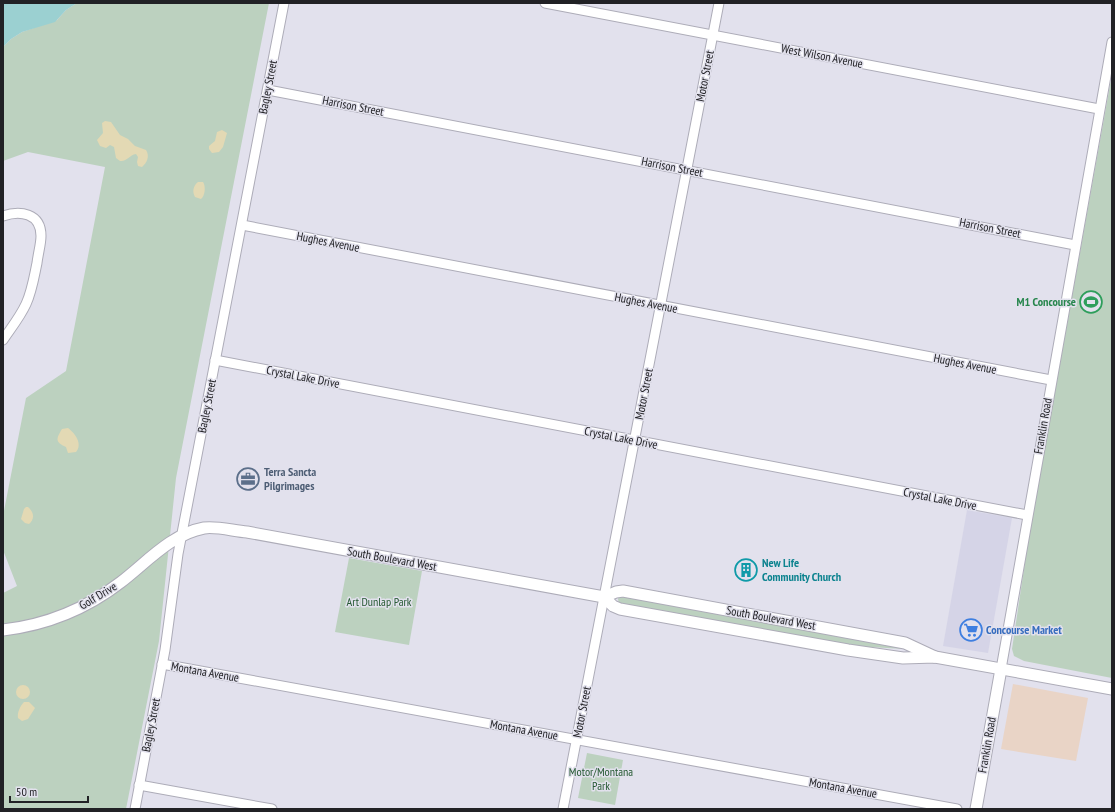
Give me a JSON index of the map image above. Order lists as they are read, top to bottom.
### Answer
{
  "streets": {
    "street": [
      "West Wilson Avenue",
      "Motor Street",
      "Bagley Street",
      "Harrison Street",
      "Hughes Avenue",
      "Crystal Lake Drive",
      "Franklin Road",
      "South Boulevard West",
      "Golf Drive",
      "Montana Avenue"
    ]
  },
  "crossings": [
    ["West Wilson Avenue", "Motor Street"],
    ["West Wilson Avenue", "Franklin Road"],
    ["Motor Street", "Harrison Street"],
    ["Motor Street", "Hughes Avenue"],
    ["Motor Street", "Crystal Lake Drive"],
    ["Motor Street", "South Boulevard West"],
    ["Motor Street", "Montana Avenue"],
    ["Bagley Street", "Harrison Street"],
    ["Bagley Street", "Hughes Avenue"],
    ["Bagley Street", "Crystal Lake Drive"],
    ["Bagley Street", "South Boulevard West"],
    ["Bagley Street", "Golf Drive"],
    ["Bagley Street", "Montana Avenue"],
    ["Harrison Street", "Franklin Road"],
    ["Hughes Avenue", "Franklin Road"],
    ["Crystal Lake Drive", "Franklin Road"],
    ["Franklin Road", "South Boulevard West"],
    ["South Boulevard West", "Golf Drive"]
  ],
  "parks": ["Art Dunlap Park", "Motor/Montana Park"],
  "places": {
    "sports": ["M1 Concourse"],
    "office": ["Terra Sancta Pilgrimages"],
    "building": ["New Life Community Church"],
    "supermarket": ["Concourse Market"]
  },
  "scale_bar": "50 m"
}
